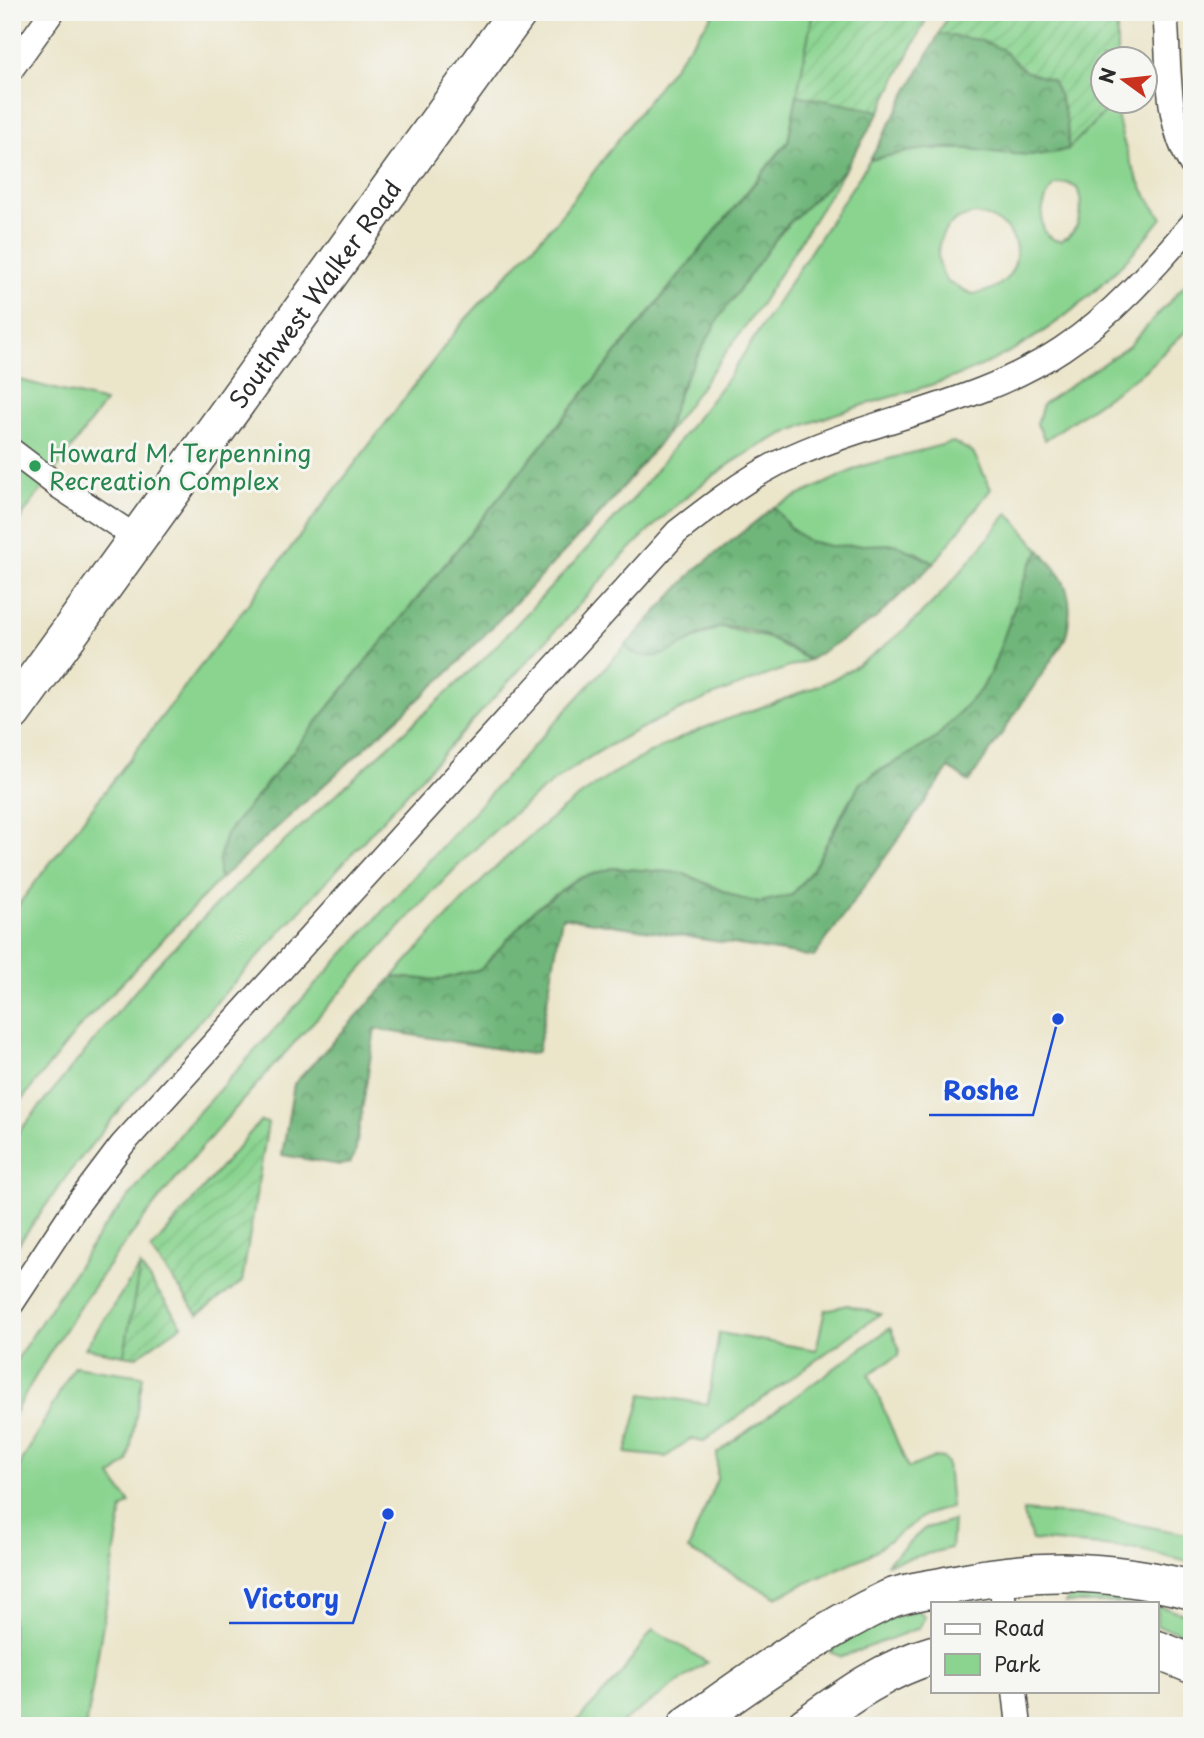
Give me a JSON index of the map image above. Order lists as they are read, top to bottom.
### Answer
{
  "streets": {
    "main road": ["Southwest Walker Road"]
  },
  "places": ["Howard M. Terpenning Recreation Complex", "Roshe", "Victory"],
  "legend": ["Road", "Park"],
  "north": "left"
}
